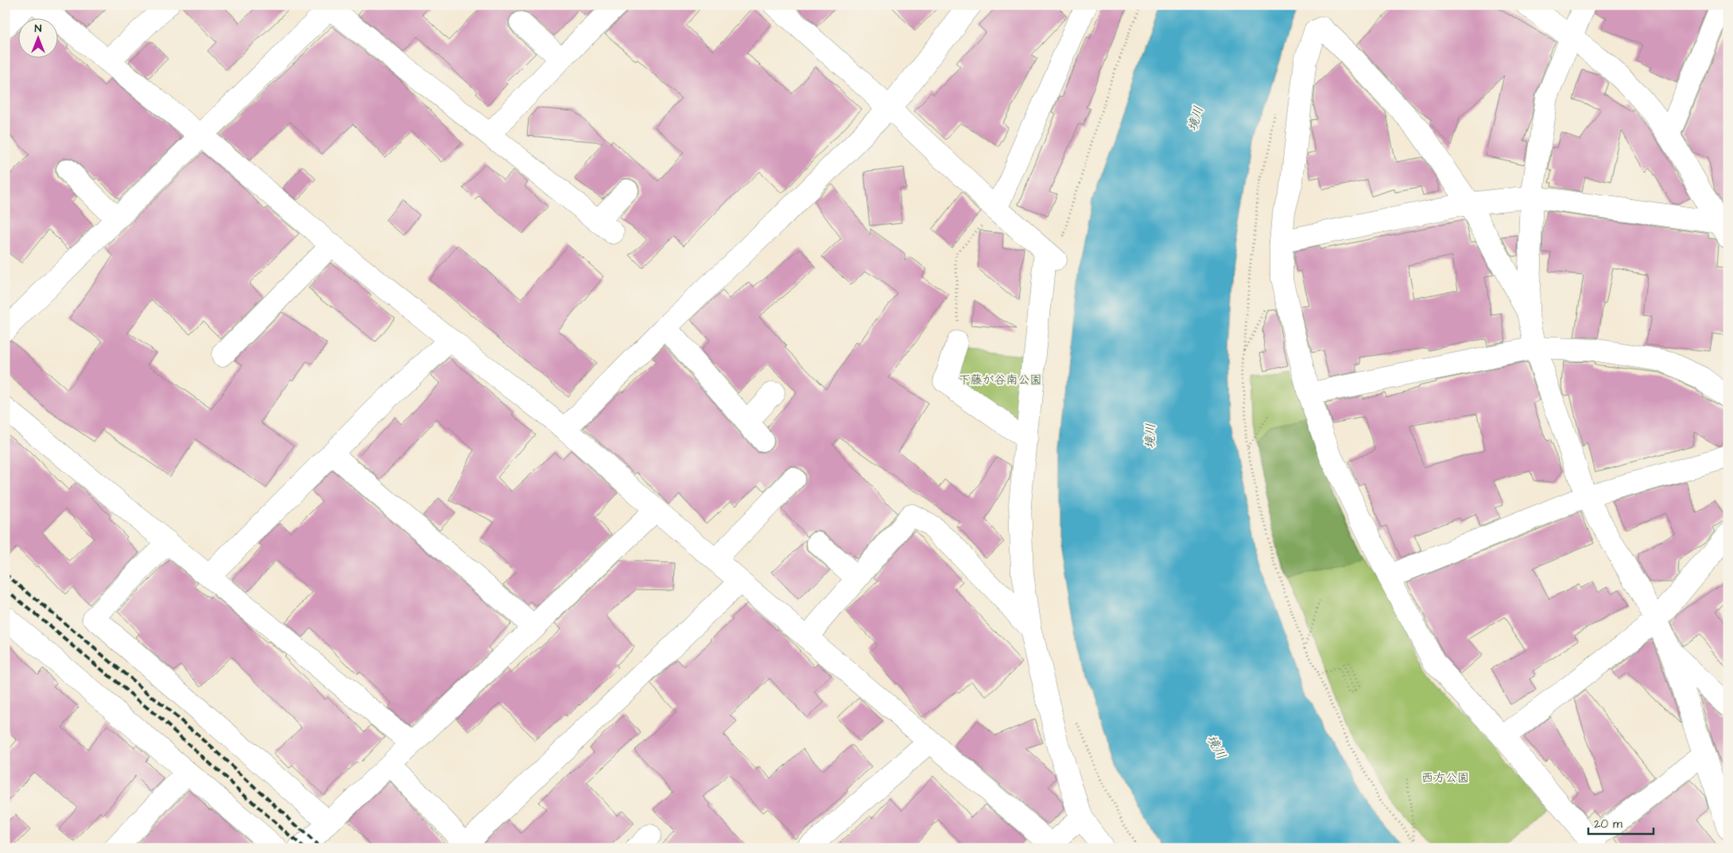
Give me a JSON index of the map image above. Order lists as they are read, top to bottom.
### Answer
{
  "water": ["境川"],
  "parks": ["下藤が谷南公園", "西方公園"],
  "scale_bar": "20 m",
  "north": "top"
}
